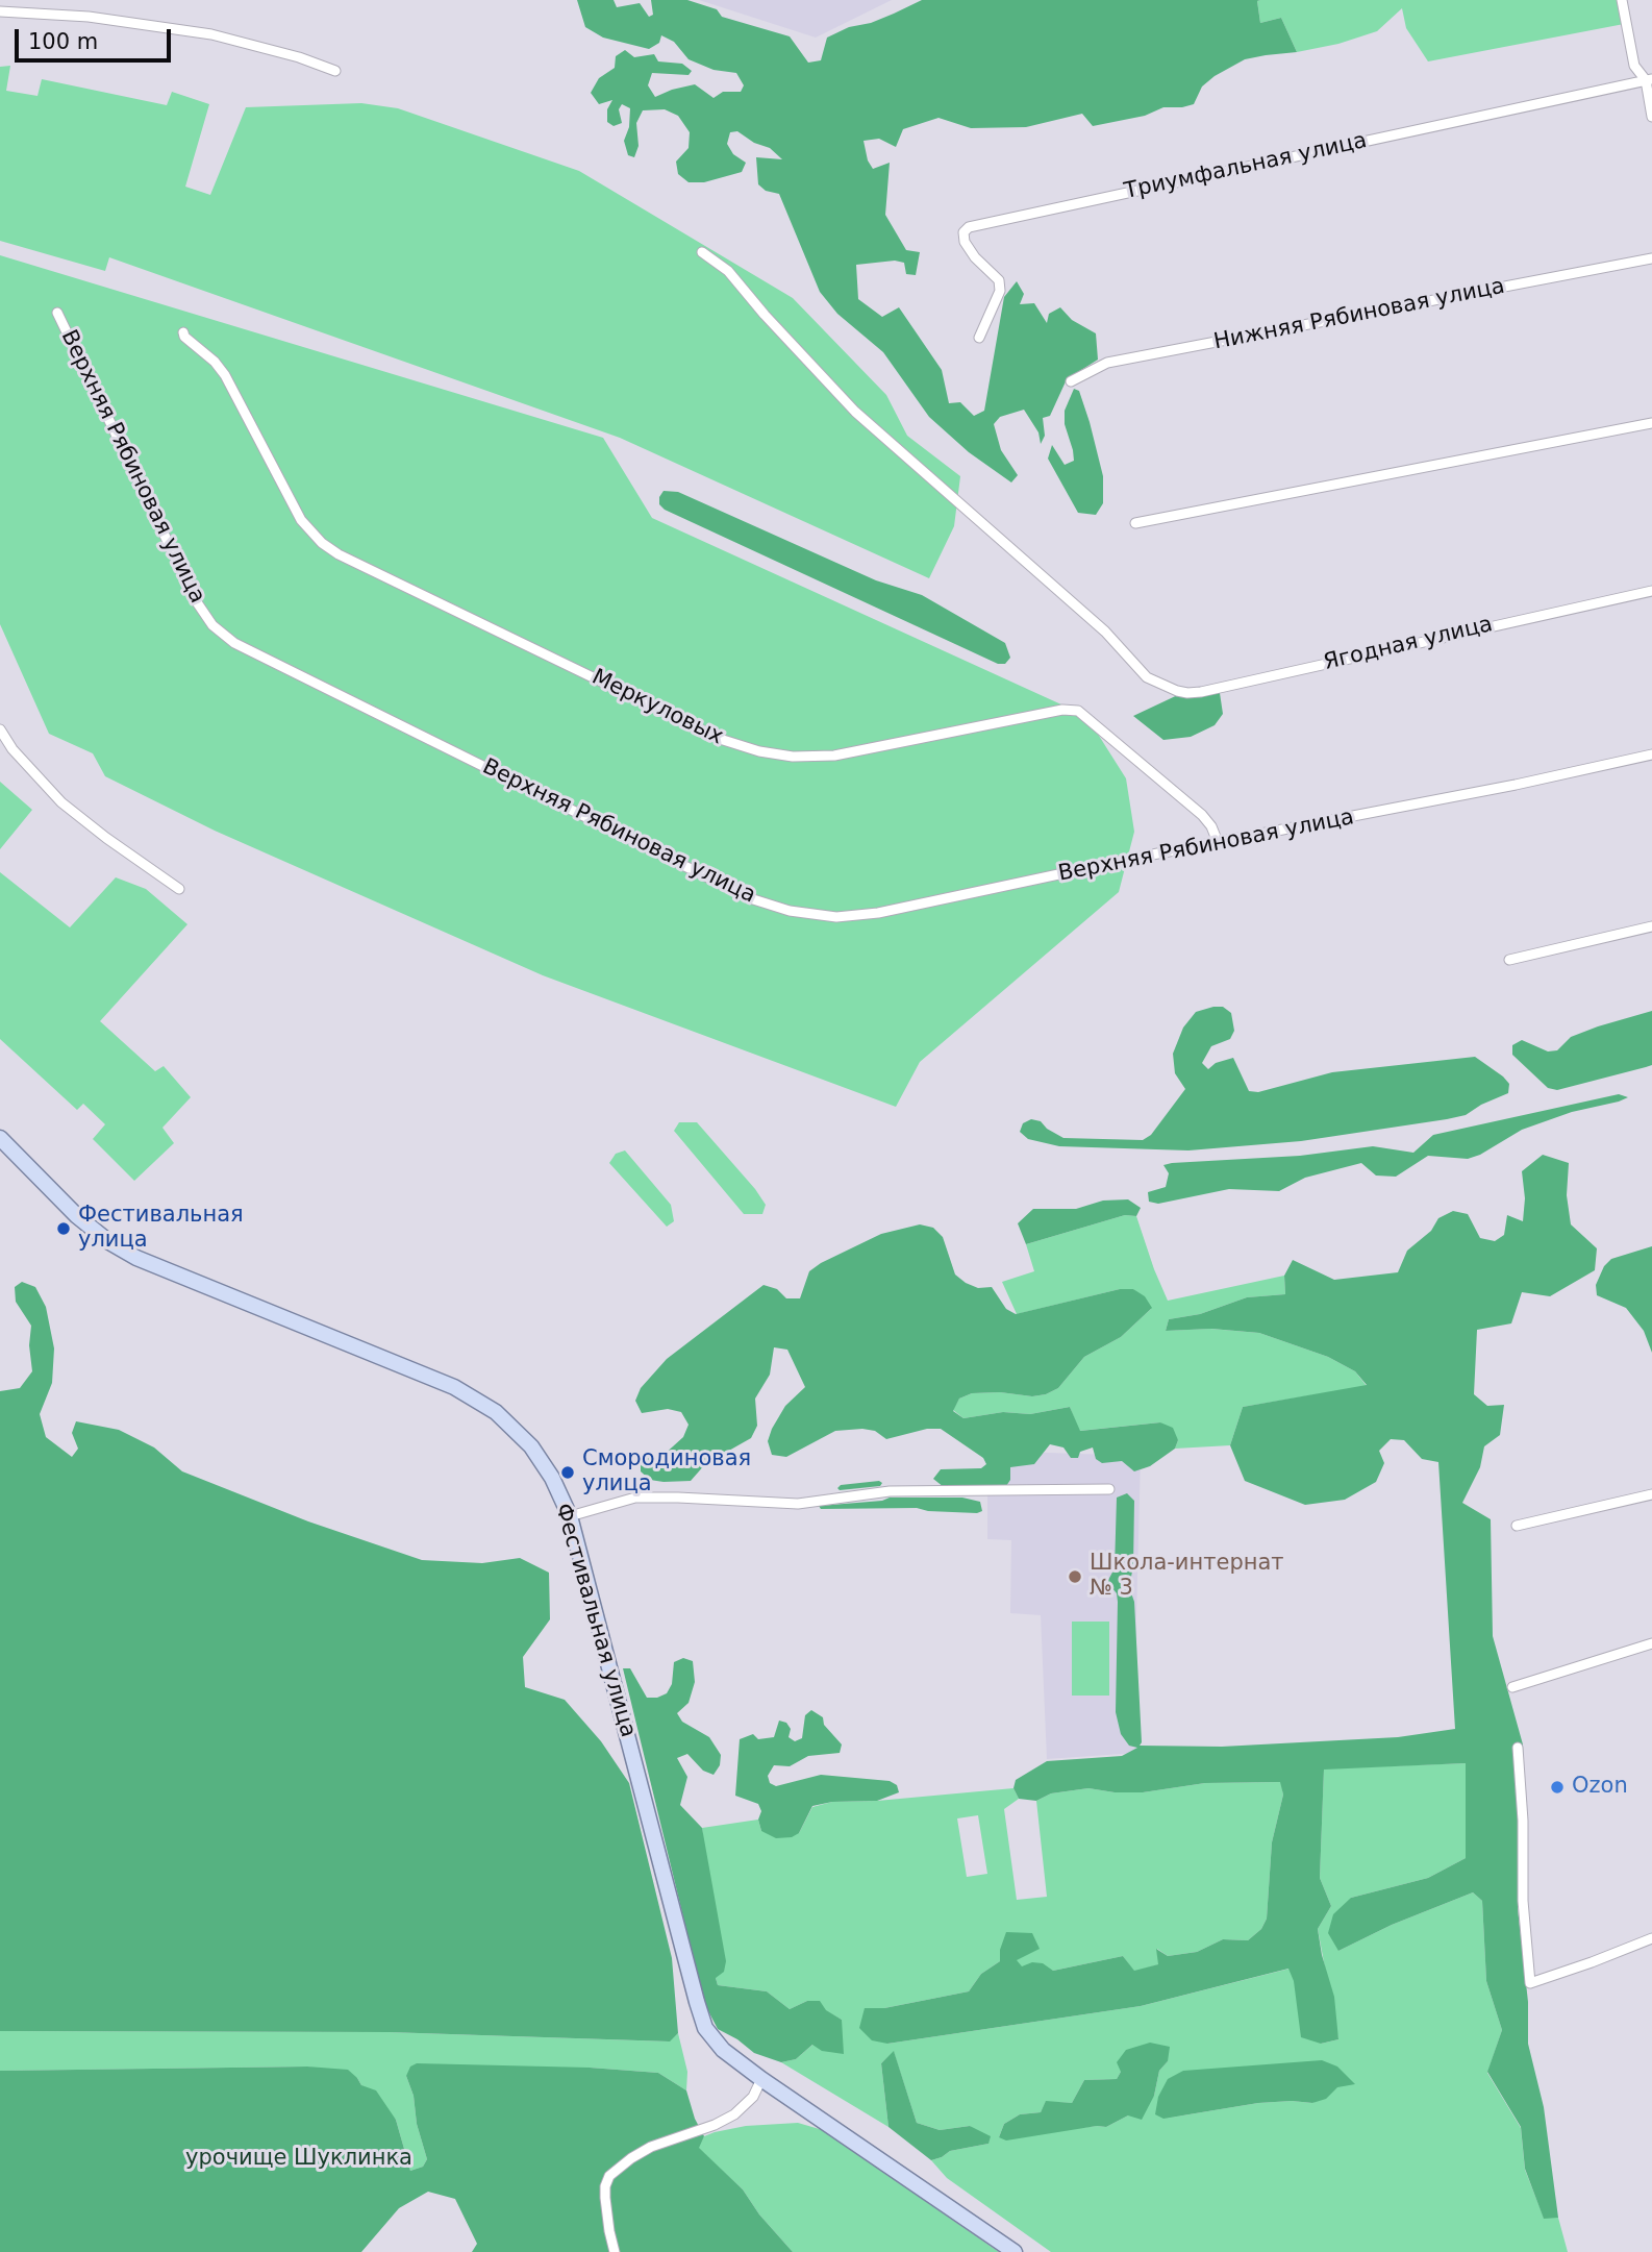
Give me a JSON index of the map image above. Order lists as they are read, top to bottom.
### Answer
{
  "streets": {
    "main road": ["Фестивальная улица"],
    "street": [
      "Триумфальная улица",
      "Нижняя Рябиновая улица",
      "Верхняя Рябиновая улица",
      "Ягодная улица",
      "Меркуловых"
    ]
  },
  "crossings": [
    ["Верхняя Рябиновая улица", "Меркуловых"]
  ],
  "parks": ["урочище Шуклинка"],
  "places": [
    "Фестивальная улица",
    "Смородиновая улица",
    "Школа-интернат № 3",
    "Ozon"
  ],
  "scale_bar": "100 m"
}
